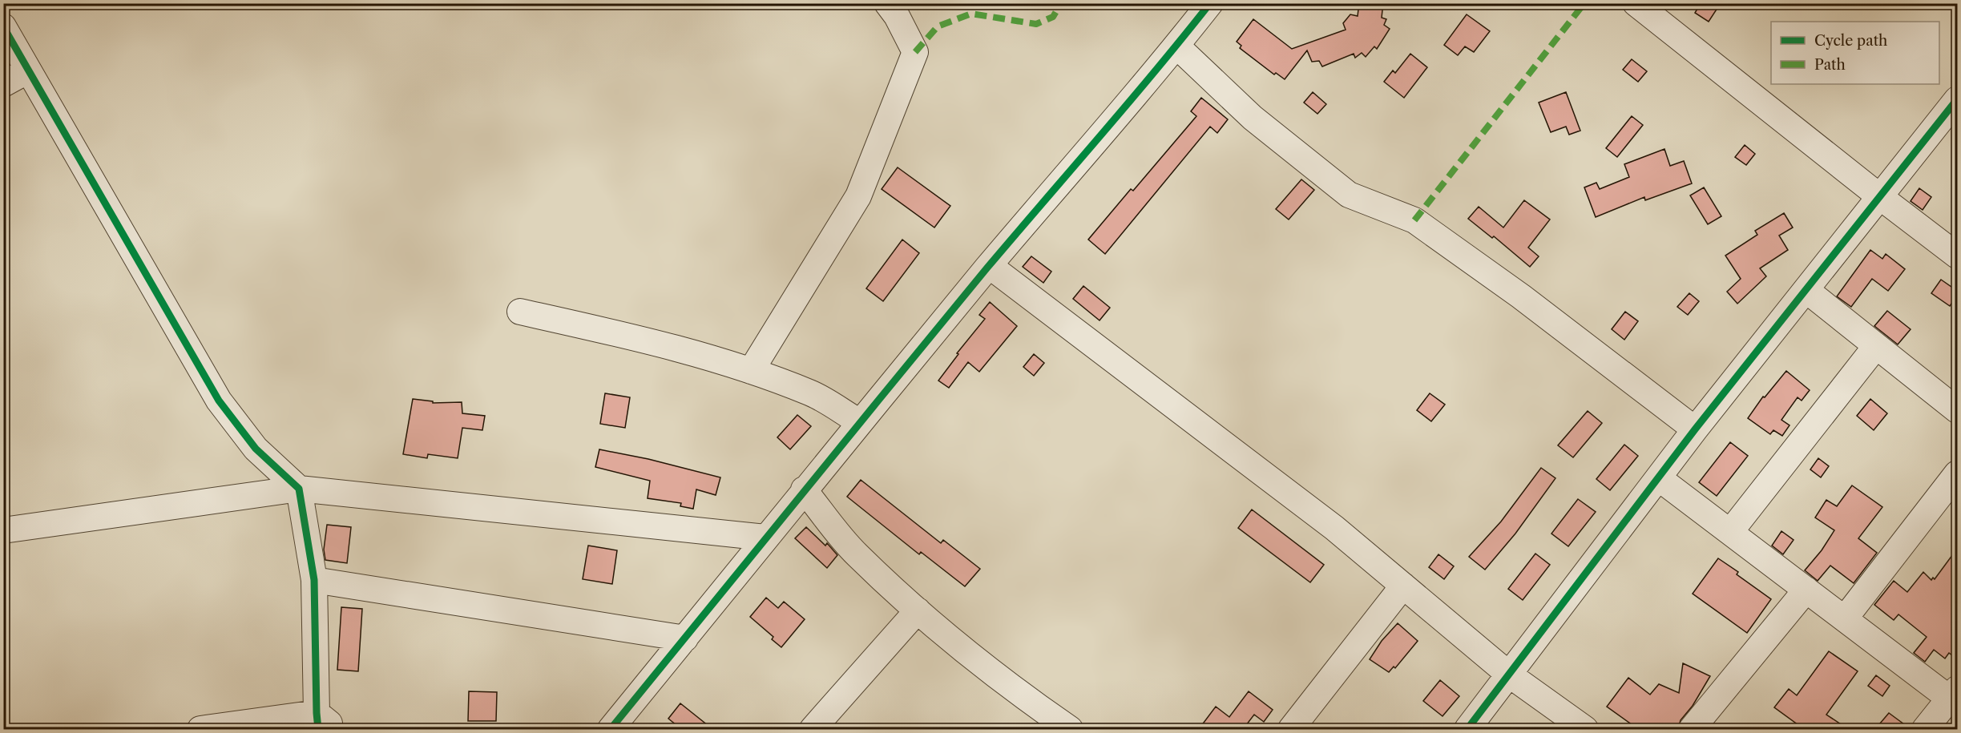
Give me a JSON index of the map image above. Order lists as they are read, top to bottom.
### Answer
{
  "legend": ["Cycle path", "Path"]
}
